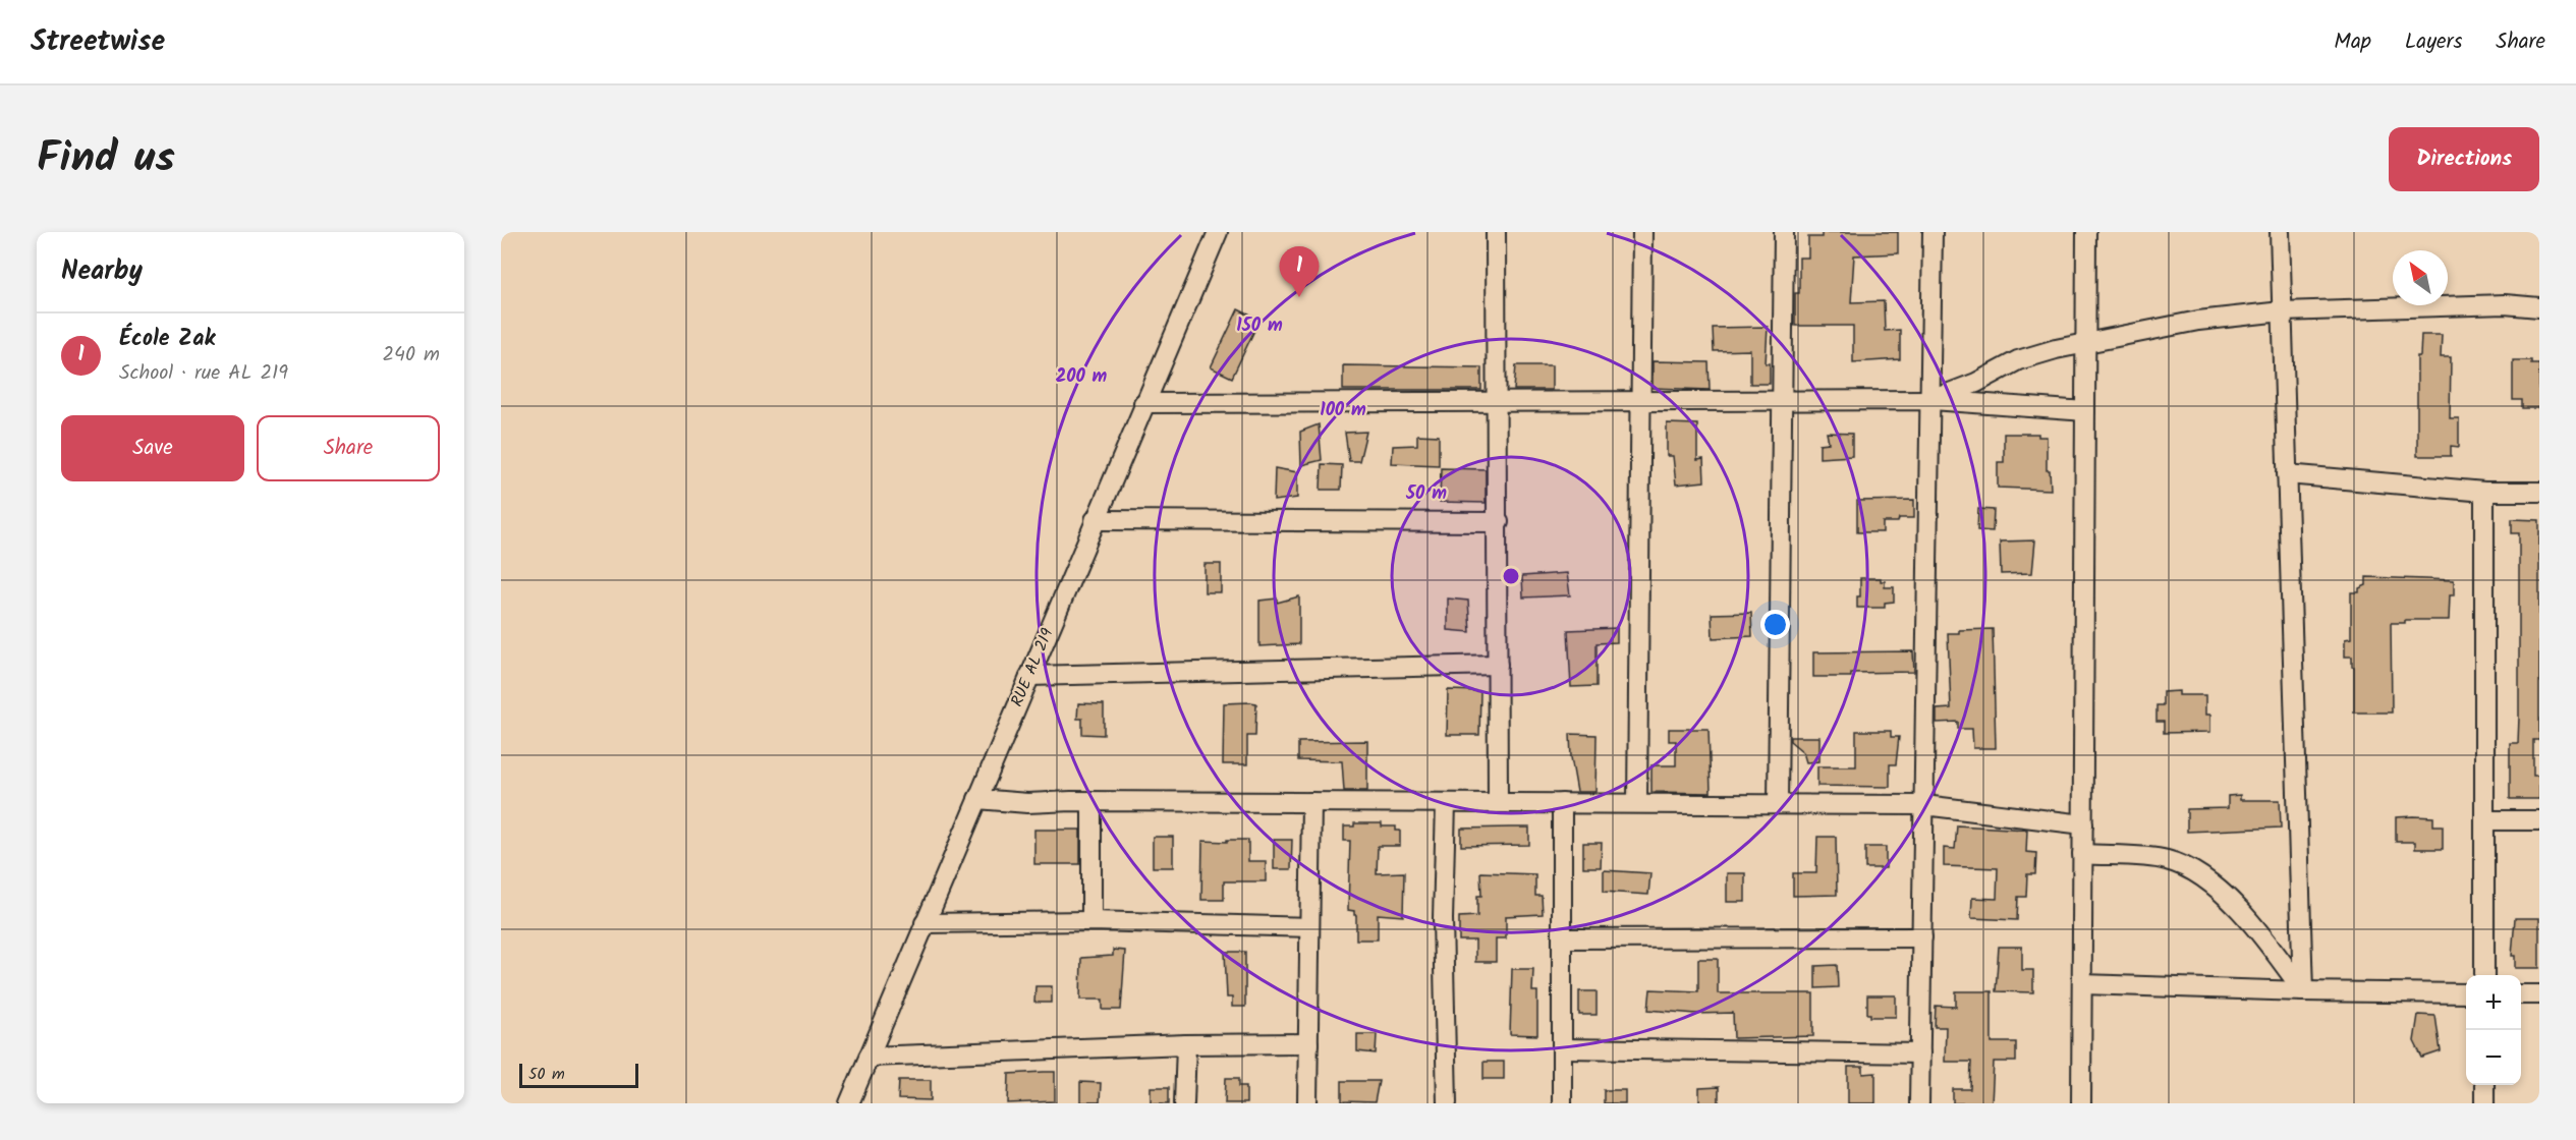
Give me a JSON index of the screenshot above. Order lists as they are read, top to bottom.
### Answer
{
  "streets": {
    "street": ["RUE AL 219"]
  },
  "scale_bar": "50 m",
  "north": "top left",
  "page": {
    "header": "Streetwise",
    "nav": ["Map", "Layers", "Share"],
    "title": "Find us",
    "buttons": [
      "Directions",
      ["Save", "Share"]
    ],
    "heading": "Nearby",
    "pins": "1",
    "list": [
      {
        "mark": "1",
        "name": "École Zak",
        "note": "School · rue AL 219",
        "value": "240 m"
      }
    ],
    "map_buttons": ["+", "−"],
    "scale": "50 m"
  },
  "rings": [
    "150 m",
    "200 m",
    "100 m",
    "50 m"
  ]
}
